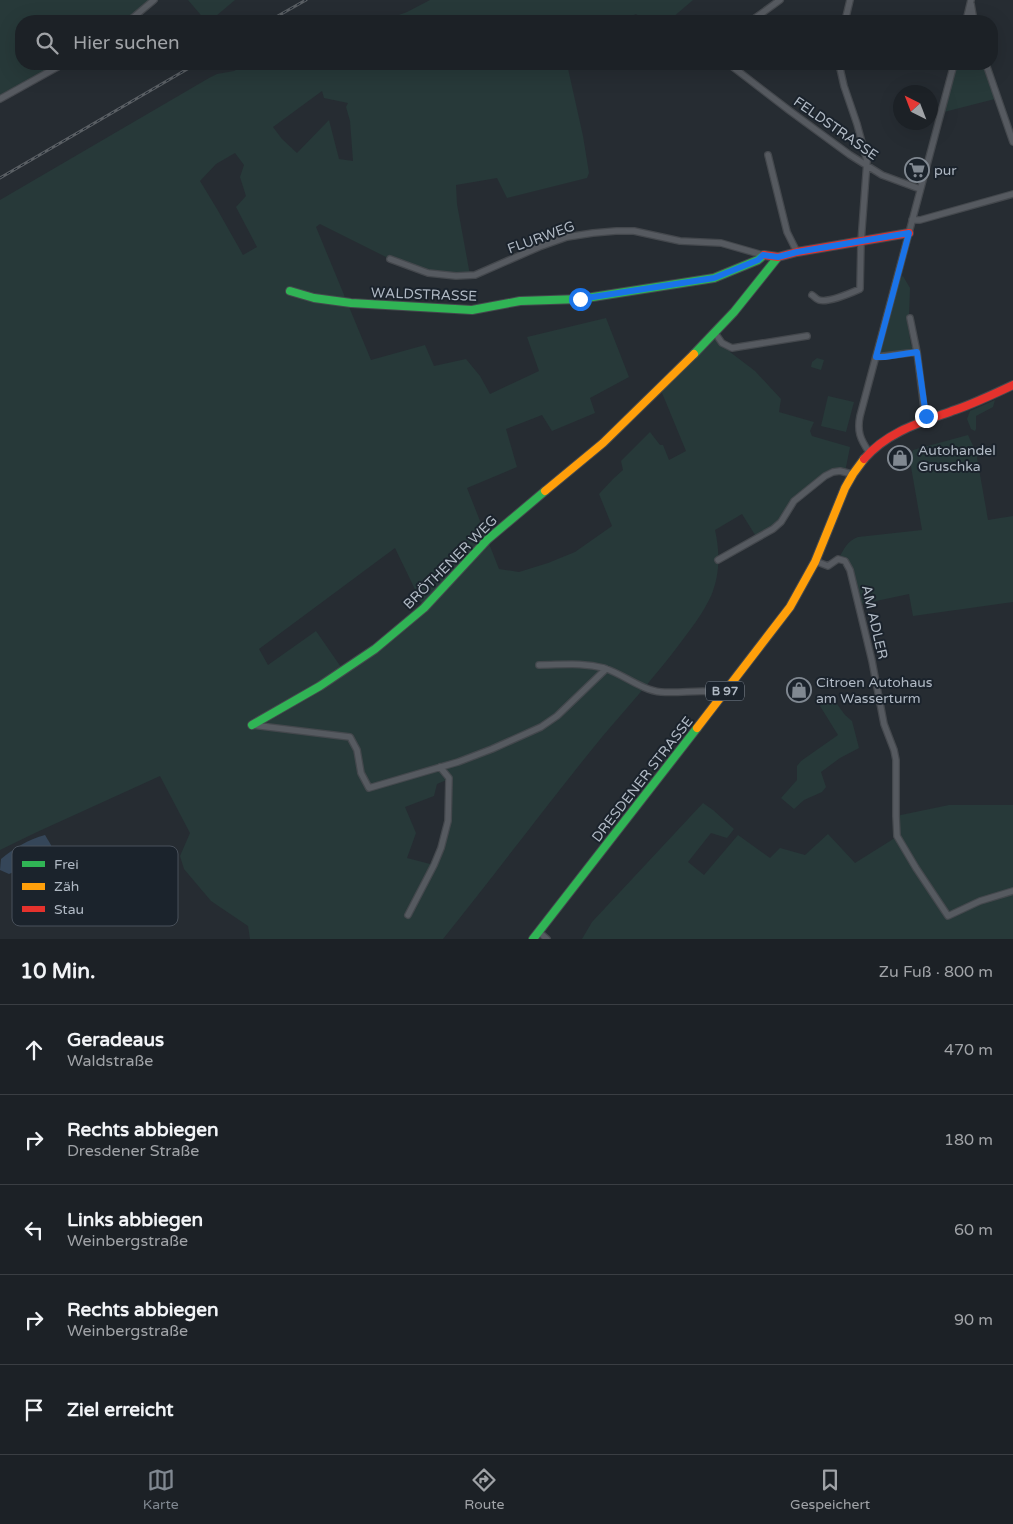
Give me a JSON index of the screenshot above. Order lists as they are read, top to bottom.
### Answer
{
  "streets": {
    "street": [
      "FELDSTRASSE",
      "FLURWEG",
      "WALDSTRASSE",
      "BRÖTHENER WEG",
      "AM ADLER",
      "B 97",
      "DRESDENER STRASSE"
    ]
  },
  "crossings": [
    ["FLURWEG", "WALDSTRASSE"],
    ["AM ADLER", "DRESDENER STRASSE"],
    ["B 97", "DRESDENER STRASSE"]
  ],
  "places": {
    "supermarket": ["pur"],
    "shop": ["Autohandel Gruschka", "Citroen Autohaus am Wasserturm"]
  },
  "legend": ["Frei", "Zäh", "Stau"],
  "north": "top left",
  "page": {
    "search": "Hier suchen",
    "heading": ["10 Min.", "Zu Fuß · 800 m"],
    "list": [
      ["Geradeaus", "Waldstraße", "470 m"],
      ["Rechts abbiegen", "Dresdener Straße", "180 m"],
      ["Links abbiegen", "Weinbergstraße", "60 m"],
      ["Rechts abbiegen", "Weinbergstraße", "90 m"],
      "Ziel erreicht"
    ],
    "nav": ["Karte", "Route", "Gespeichert"]
  }
}
